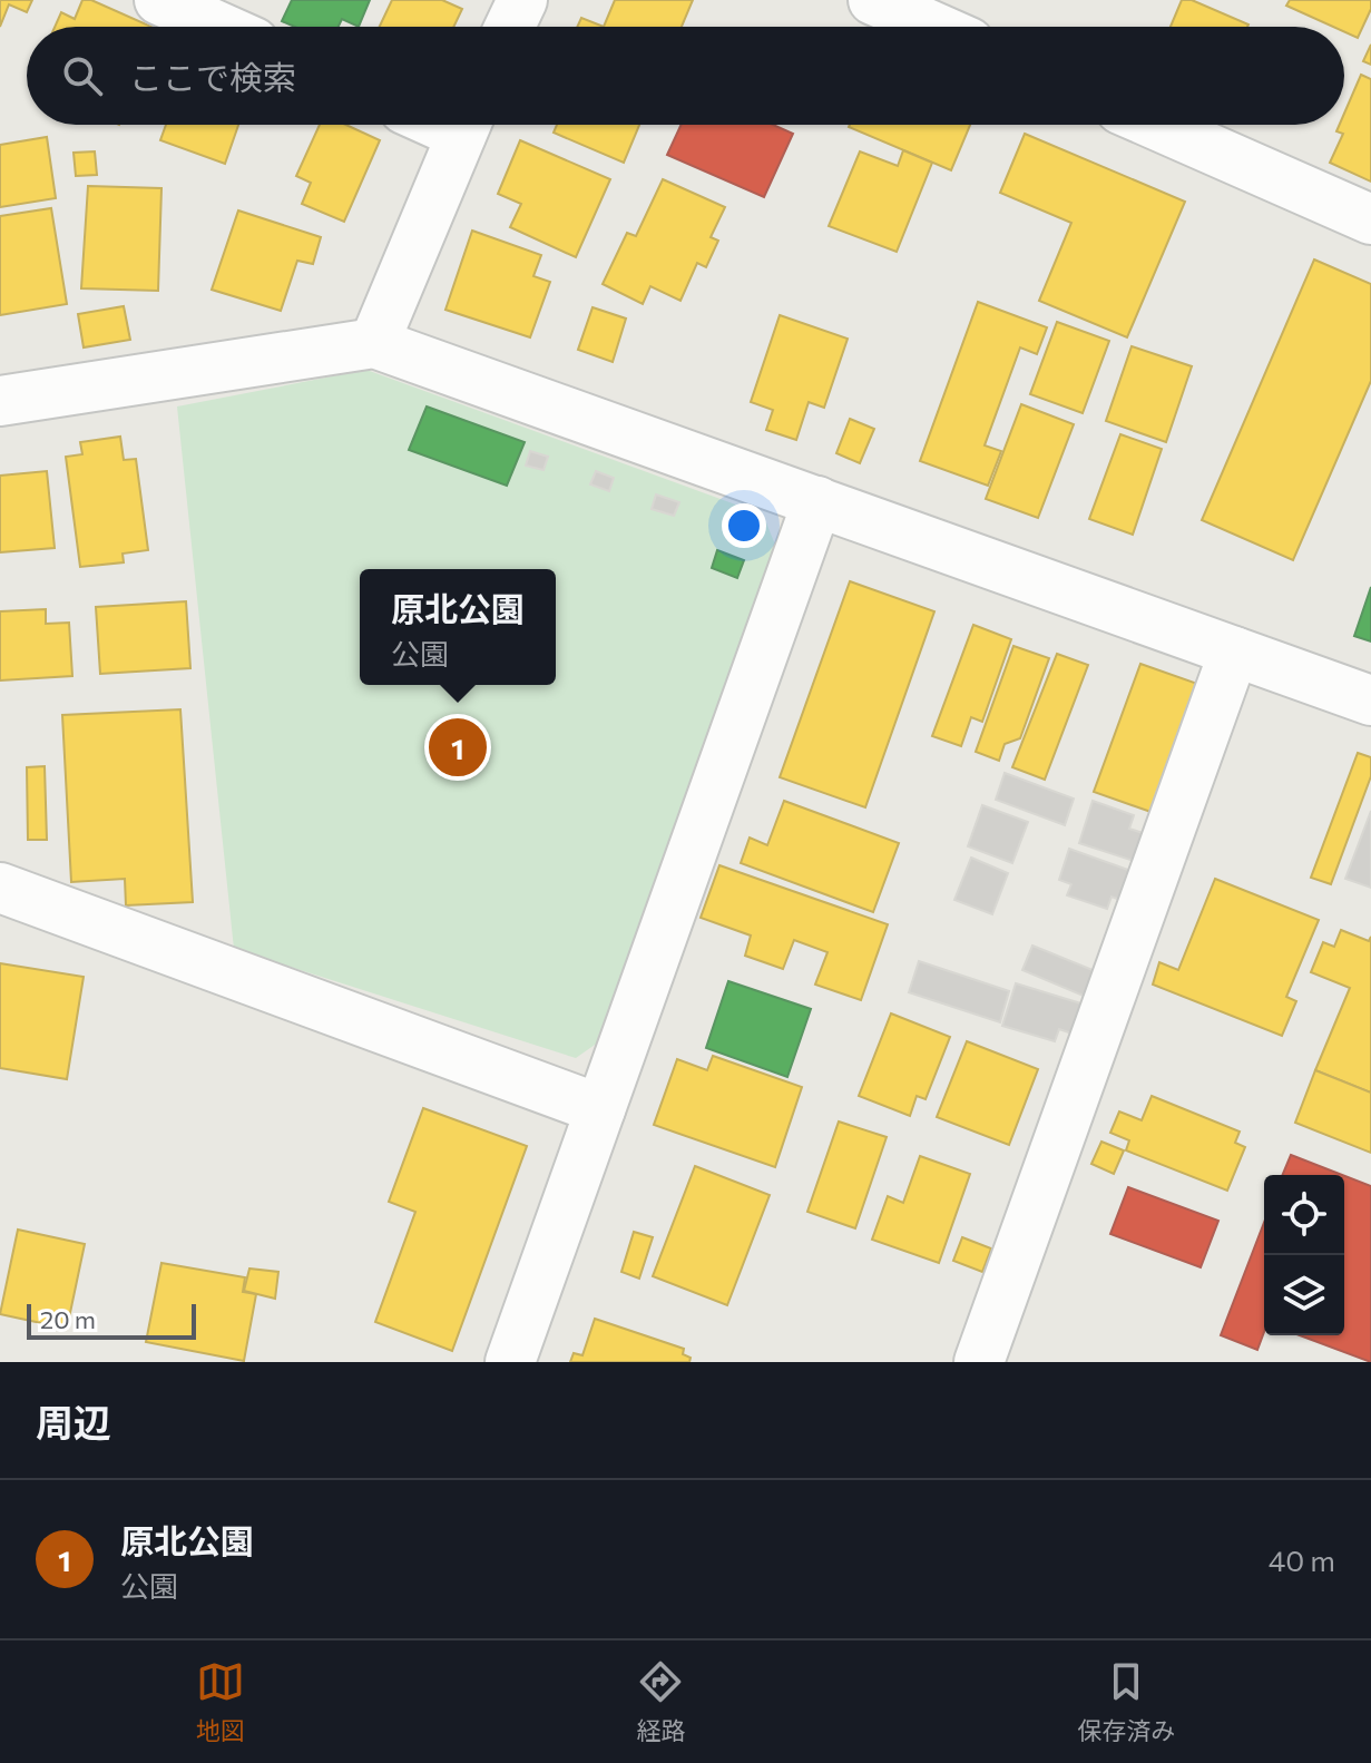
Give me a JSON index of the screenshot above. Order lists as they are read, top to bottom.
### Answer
{
  "scale_bar": "20 m",
  "page": {
    "search": "ここで検索",
    "popup": ["原北公園", "公園"],
    "pins": "1",
    "scale": "20 m",
    "heading": "周辺",
    "list": [
      {
        "mark": "1",
        "name": "原北公園",
        "note": "公園",
        "value": "40 m"
      }
    ],
    "nav": ["地図", "経路", "保存済み"]
  }
}
